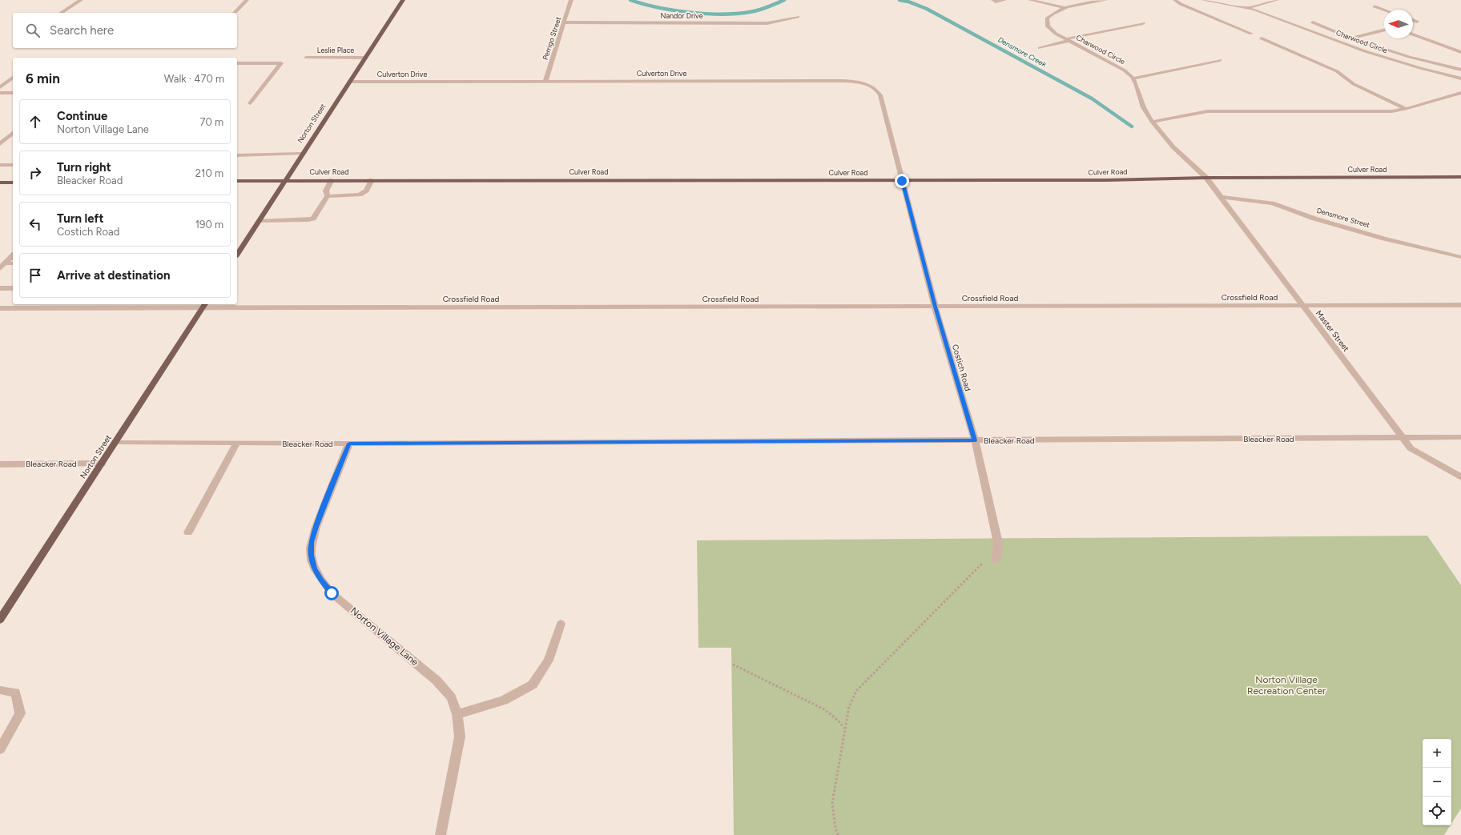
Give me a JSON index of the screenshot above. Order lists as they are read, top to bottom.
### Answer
{
  "streets": {
    "main road": ["Norton Street", "Culver Road"],
    "street": [
      "Nandor Drive",
      "Perrigo Street",
      "Charwood Circle",
      "Leslie Place",
      "Culverton Drive",
      "Densmore Street",
      "Crossfield Road",
      "Master Street",
      "Costich Road",
      "Bleacker Road",
      "Norton Village Lane"
    ]
  },
  "crossings": [
    ["Nandor Drive", "Perrigo Street"],
    ["Perrigo Street", "Culverton Drive"],
    ["Leslie Place", "Norton Street"],
    ["Culverton Drive", "Norton Street"],
    ["Culverton Drive", "Culver Road"],
    ["Culverton Drive", "Costich Road"],
    ["Norton Street", "Culver Road"],
    ["Norton Street", "Crossfield Road"],
    ["Norton Street", "Bleacker Road"],
    ["Culver Road", "Master Street"],
    ["Culver Road", "Costich Road"],
    ["Densmore Street", "Master Street"],
    ["Crossfield Road", "Master Street"],
    ["Crossfield Road", "Costich Road"],
    ["Master Street", "Bleacker Road"],
    ["Costich Road", "Bleacker Road"],
    ["Bleacker Road", "Norton Village Lane"]
  ],
  "water": ["Densmore Creek"],
  "parks": ["Norton Village Recreation Center"],
  "north": "left",
  "page": {
    "search": "Search here",
    "heading": ["6 min", "Walk · 470 m"],
    "list": [
      ["Continue", "Norton Village Lane", "70 m"],
      ["Turn right", "Bleacker Road", "210 m"],
      ["Turn left", "Costich Road", "190 m"],
      "Arrive at destination"
    ],
    "map_buttons": ["+", "−"]
  }
}
